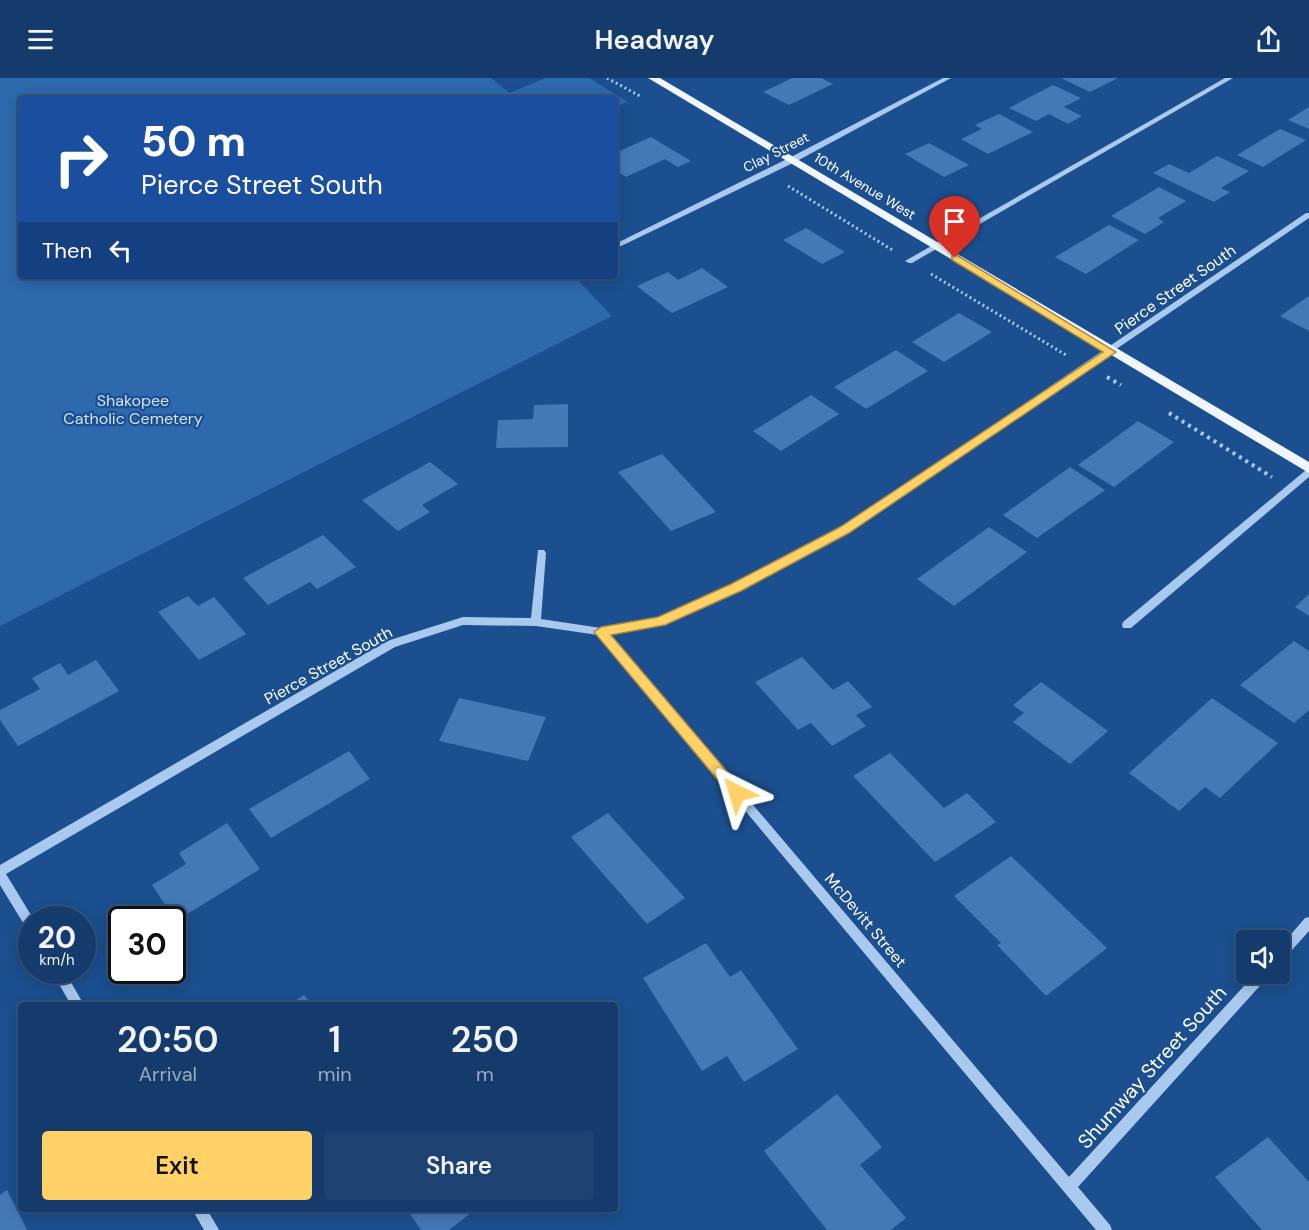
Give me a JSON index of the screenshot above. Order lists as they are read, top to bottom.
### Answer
{
  "streets": {
    "main road": ["10th Avenue West"],
    "street": [
      "Clay Street",
      "Pierce Street South",
      "McDevitt Street",
      "Shumway Street South"
    ]
  },
  "crossings": [
    ["Clay Street", "10th Avenue West"],
    ["10th Avenue West", "Pierce Street South"],
    ["Pierce Street South", "McDevitt Street"],
    ["McDevitt Street", "Shumway Street South"]
  ],
  "parks": ["Shakopee Catholic Cemetery"],
  "page": {
    "header": "Headway",
    "turn": ["50 m", "Pierce Street South"],
    "then": "Then",
    "speed": "20 km/h",
    "limit": "30",
    "eta": [
      "20:50",
      "Arrival",
      "1",
      "min",
      "250",
      "m"
    ],
    "buttons": ["Exit", "Share"]
  }
}
